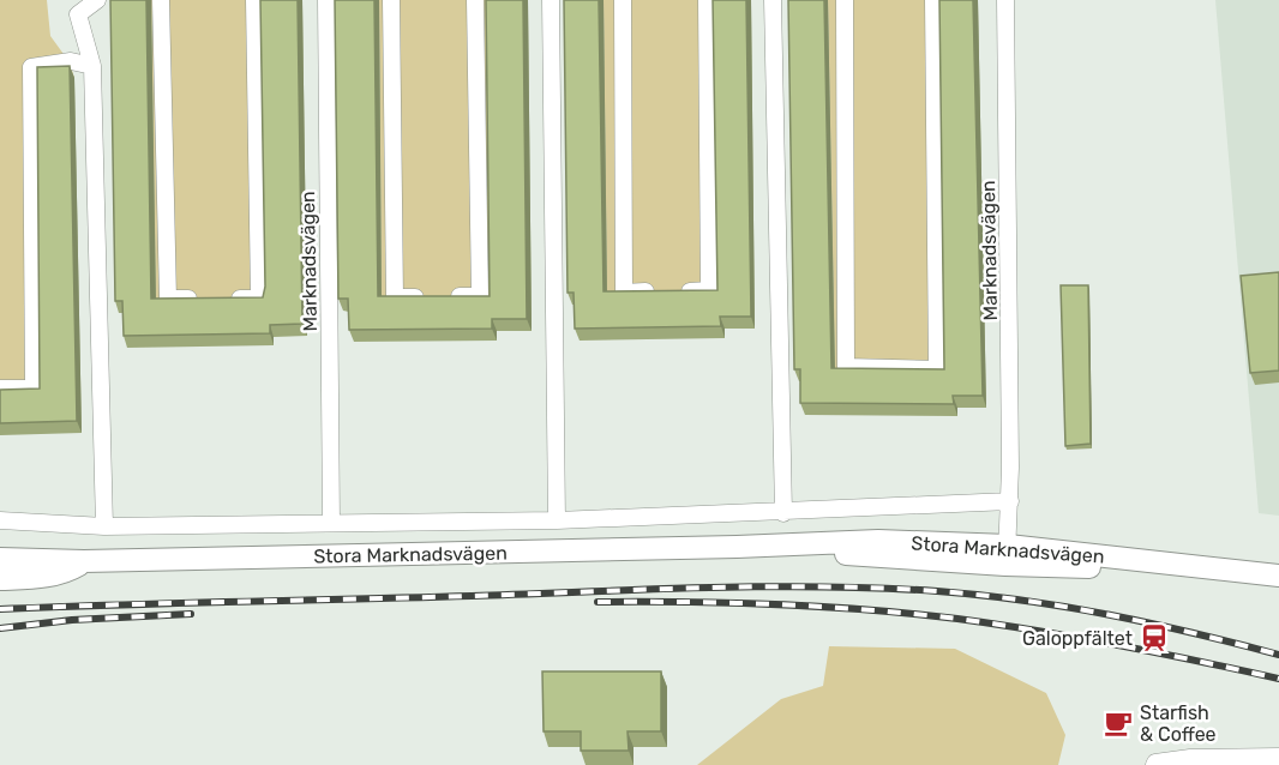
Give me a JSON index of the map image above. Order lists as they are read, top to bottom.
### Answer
{
  "streets": {
    "street": ["Marknadsvägen", "Stora Marknadsvägen"]
  },
  "crossings": [
    ["Marknadsvägen", "Stora Marknadsvägen"]
  ],
  "places": {
    "station": ["Galoppfältet"],
    "cafe": ["Starfish & Coffee"]
  }
}
